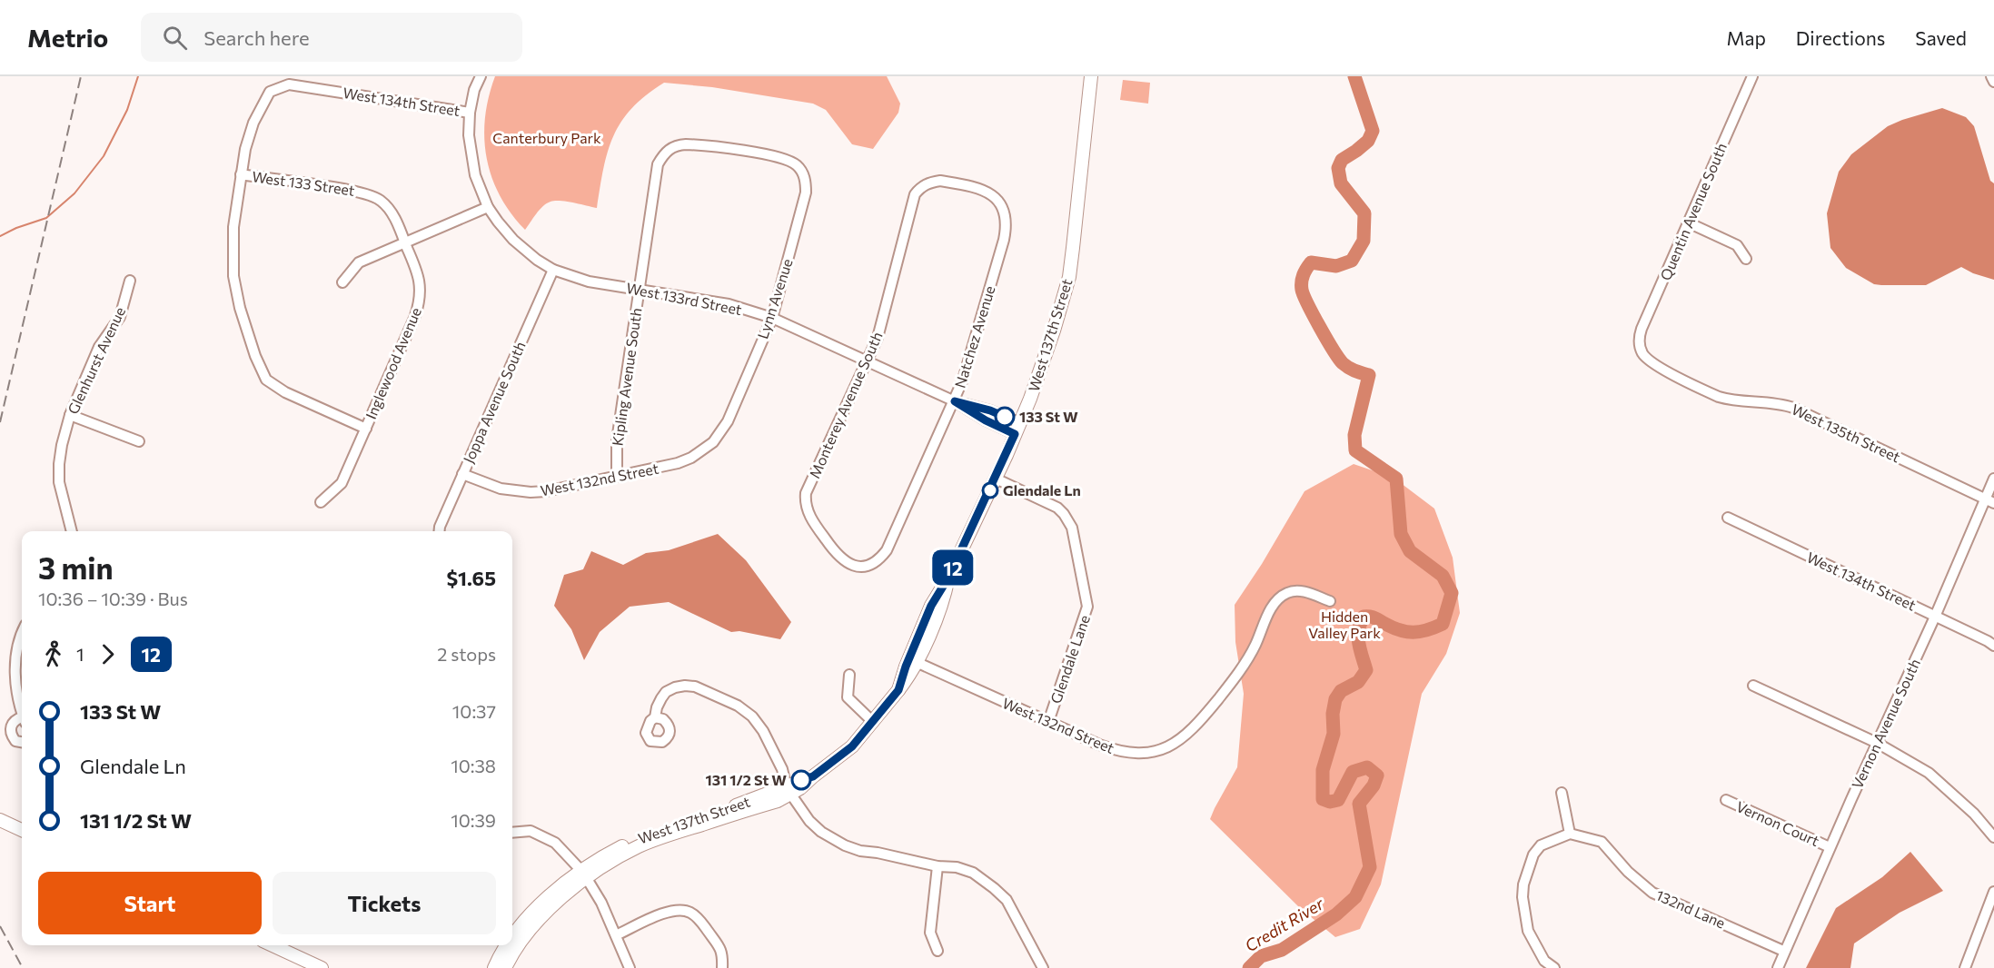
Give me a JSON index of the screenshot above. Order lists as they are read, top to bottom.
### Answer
{
  "streets": {
    "main road": ["West 137th Street"],
    "street": [
      "West 134th Street",
      "West 133 Street",
      "Quentin Avenue South",
      "West 133rd Street",
      "Lynn Avenue",
      "Natchez Avenue",
      "Glenhurst Avenue",
      "Inglewood Avenue",
      "Kipling Avenue South",
      "Joppa Avenue South",
      "Monterey Avenue South",
      "West 135th Street",
      "West 132nd Street",
      "Glendale Lane",
      "Vernon Avenue South",
      "Vernon Court",
      "132nd Lane"
    ]
  },
  "crossings": [
    ["West 134th Street", "West 133 Street"],
    ["West 134th Street", "Vernon Avenue South"],
    ["West 133 Street", "Inglewood Avenue"],
    ["Quentin Avenue South", "West 135th Street"],
    ["West 133rd Street", "Lynn Avenue"],
    ["West 133rd Street", "West 137th Street"],
    ["West 133rd Street", "Natchez Avenue"],
    ["West 133rd Street", "Kipling Avenue South"],
    ["West 133rd Street", "Joppa Avenue South"],
    ["West 133rd Street", "Monterey Avenue South"],
    ["Lynn Avenue", "Kipling Avenue South"],
    ["Lynn Avenue", "West 132nd Street"],
    ["West 137th Street", "West 132nd Street"],
    ["West 137th Street", "Glendale Lane"],
    ["Natchez Avenue", "Monterey Avenue South"],
    ["Kipling Avenue South", "West 132nd Street"],
    ["Joppa Avenue South", "West 132nd Street"],
    ["West 135th Street", "Vernon Avenue South"],
    ["West 132nd Street", "Glendale Lane"],
    ["Vernon Avenue South", "Vernon Court"],
    ["Vernon Avenue South", "132nd Lane"]
  ],
  "water": ["Credit River"],
  "parks": ["Canterbury Park", "Hidden Valley Park"],
  "places": ["133 St W", "Glendale Ln", "131 1/2 St W"],
  "lines": ["bus line 12"],
  "page": {
    "header": "Metrio",
    "search": "Search here",
    "nav": ["Map", "Directions", "Saved"],
    "on_map": "12",
    "heading": ["3 min", "10:36 – 10:39 · Bus", "$1.65"],
    "legs": ["1", "12", "2 stops"],
    "list": [
      {
        "name": "133 St W",
        "value": "10:37"
      },
      {
        "name": "Glendale Ln",
        "value": "10:38"
      },
      {
        "name": "131 1/2 St W",
        "value": "10:39"
      }
    ],
    "buttons": ["Start", "Tickets"]
  }
}
